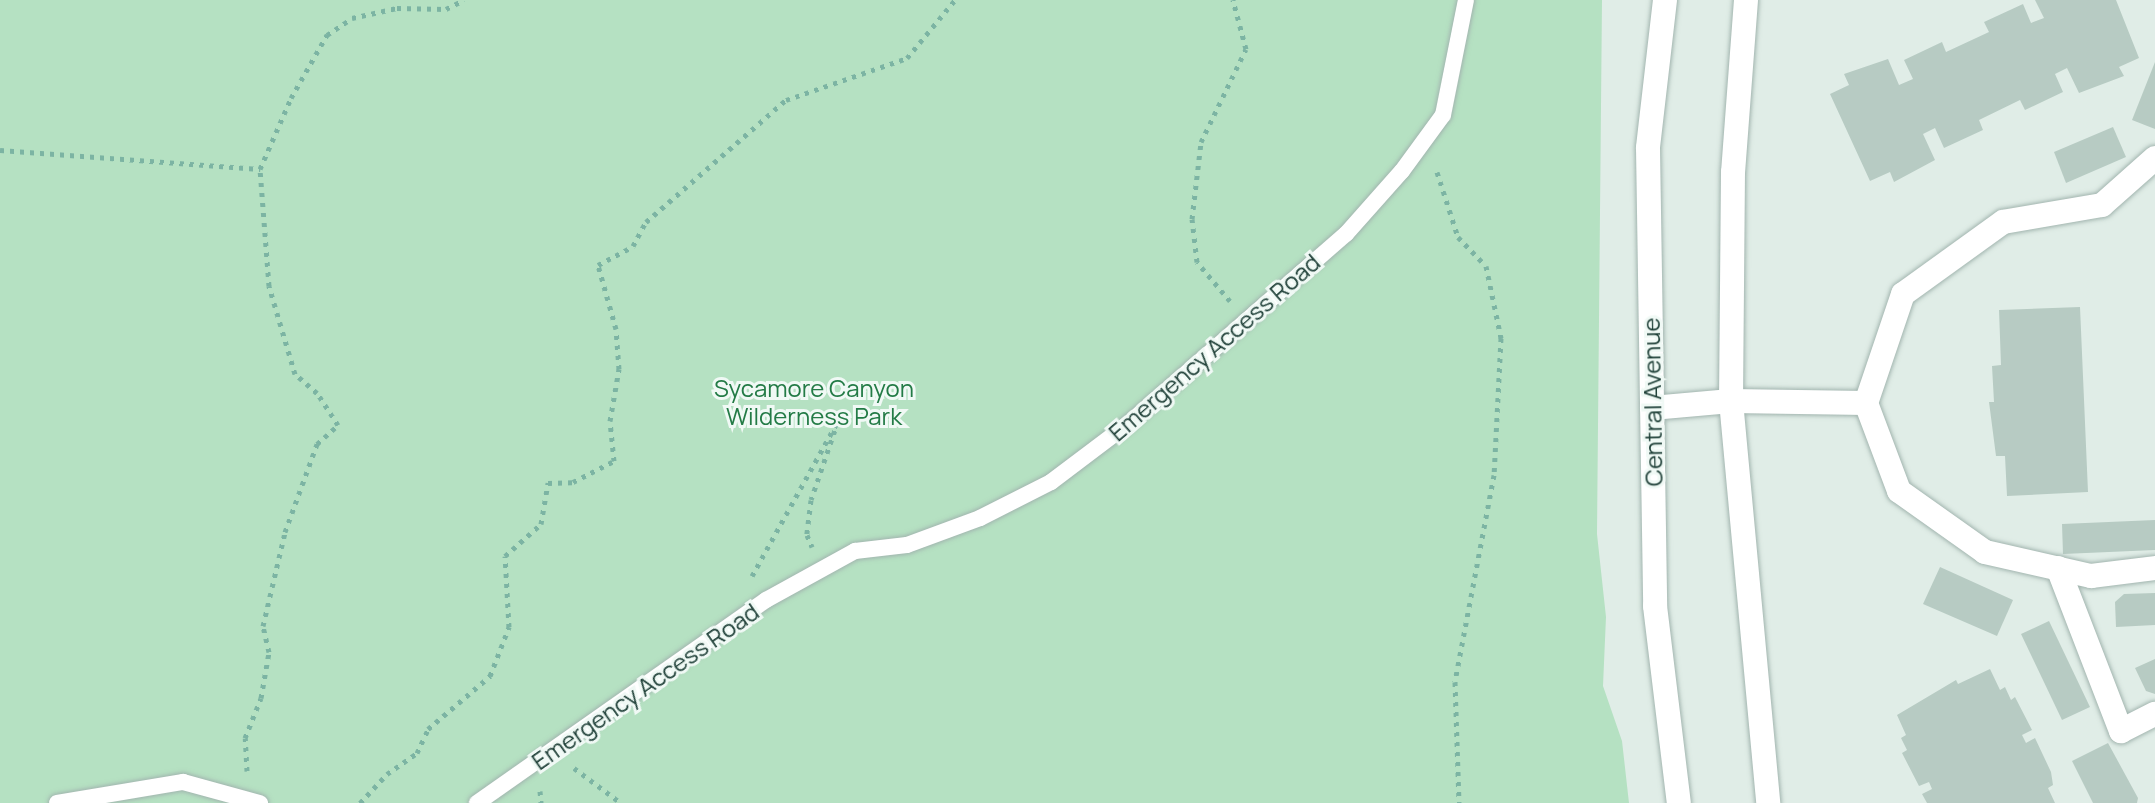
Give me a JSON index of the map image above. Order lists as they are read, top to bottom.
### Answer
{
  "streets": {
    "main road": ["Central Avenue"],
    "lane": ["Emergency Access Road"]
  },
  "parks": ["Sycamore Canyon Wilderness Park"]
}
